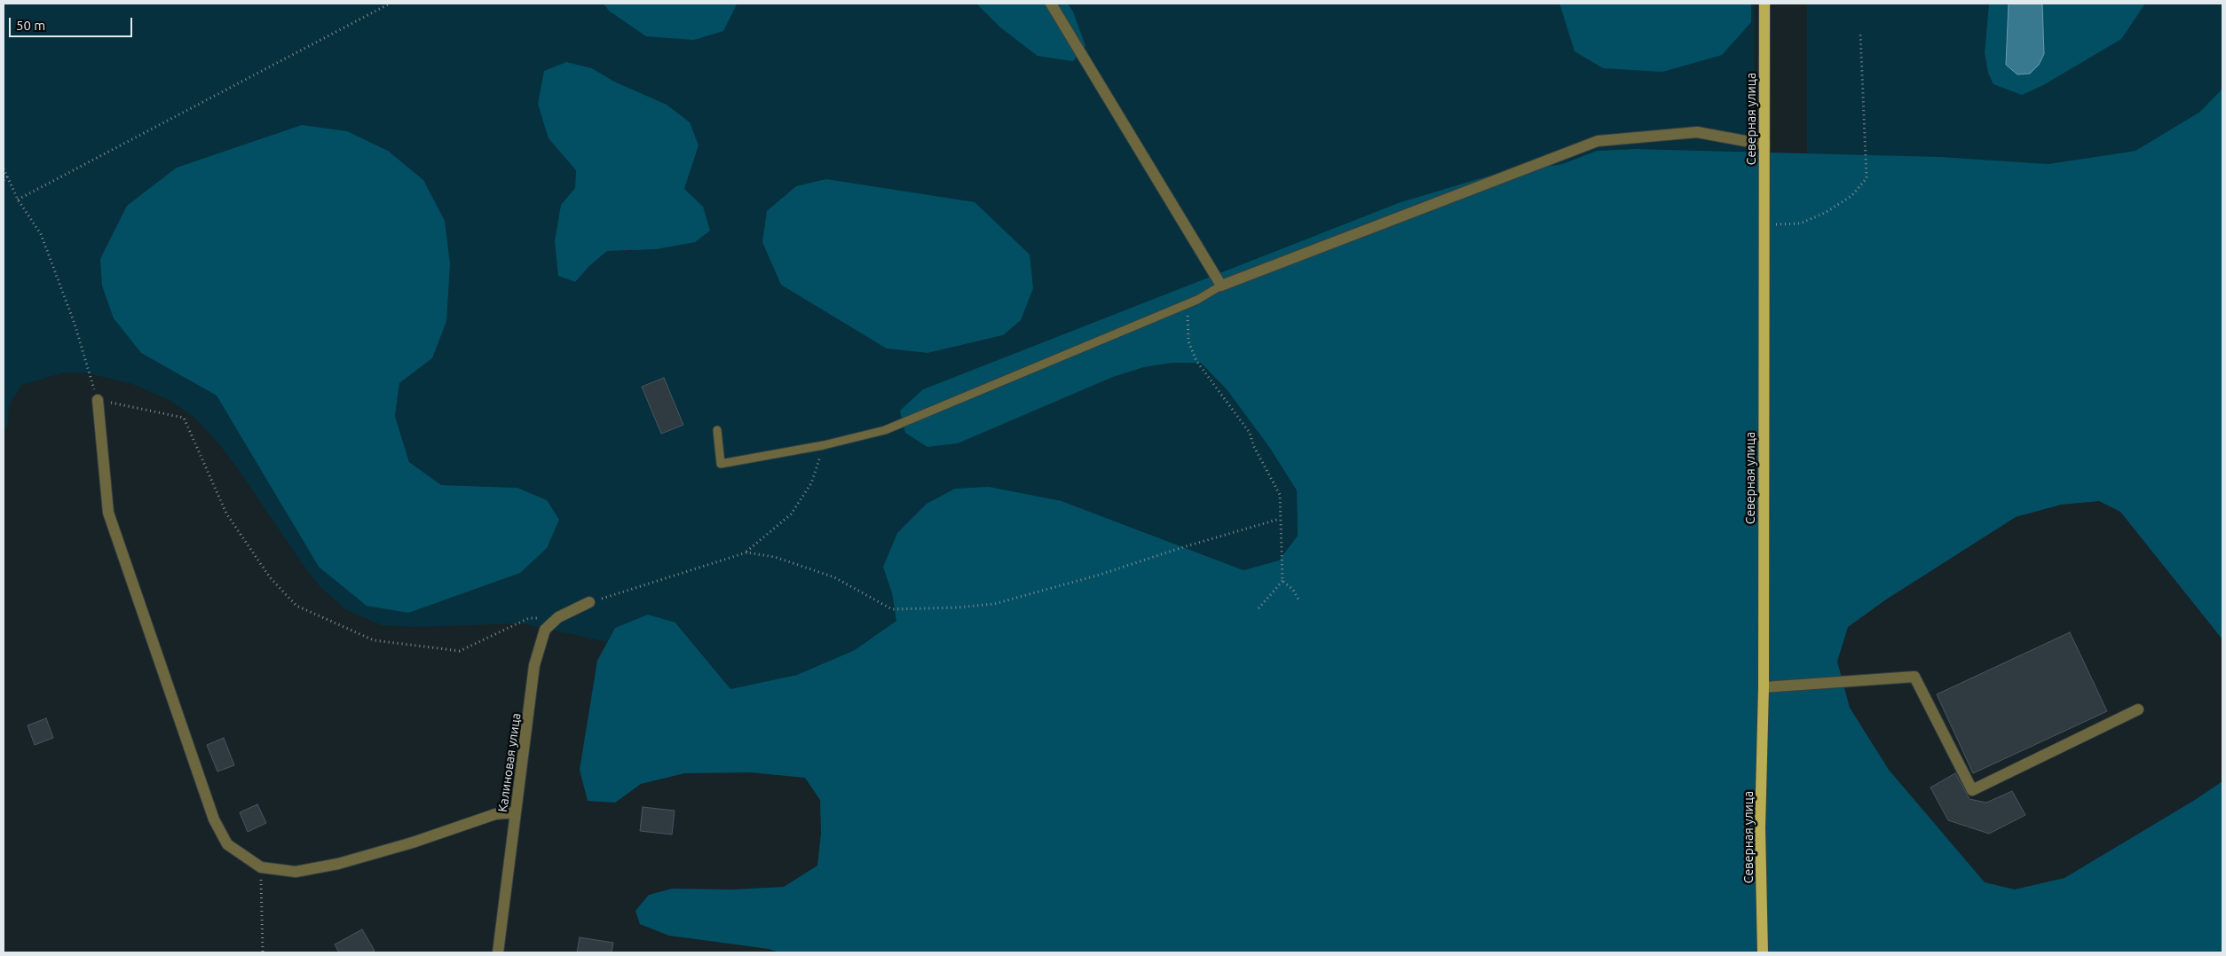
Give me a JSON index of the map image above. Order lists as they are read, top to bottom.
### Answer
{
  "streets": {
    "main road": ["Северная улица"],
    "street": ["Калиновая улица"]
  },
  "scale_bar": "50 m"
}
